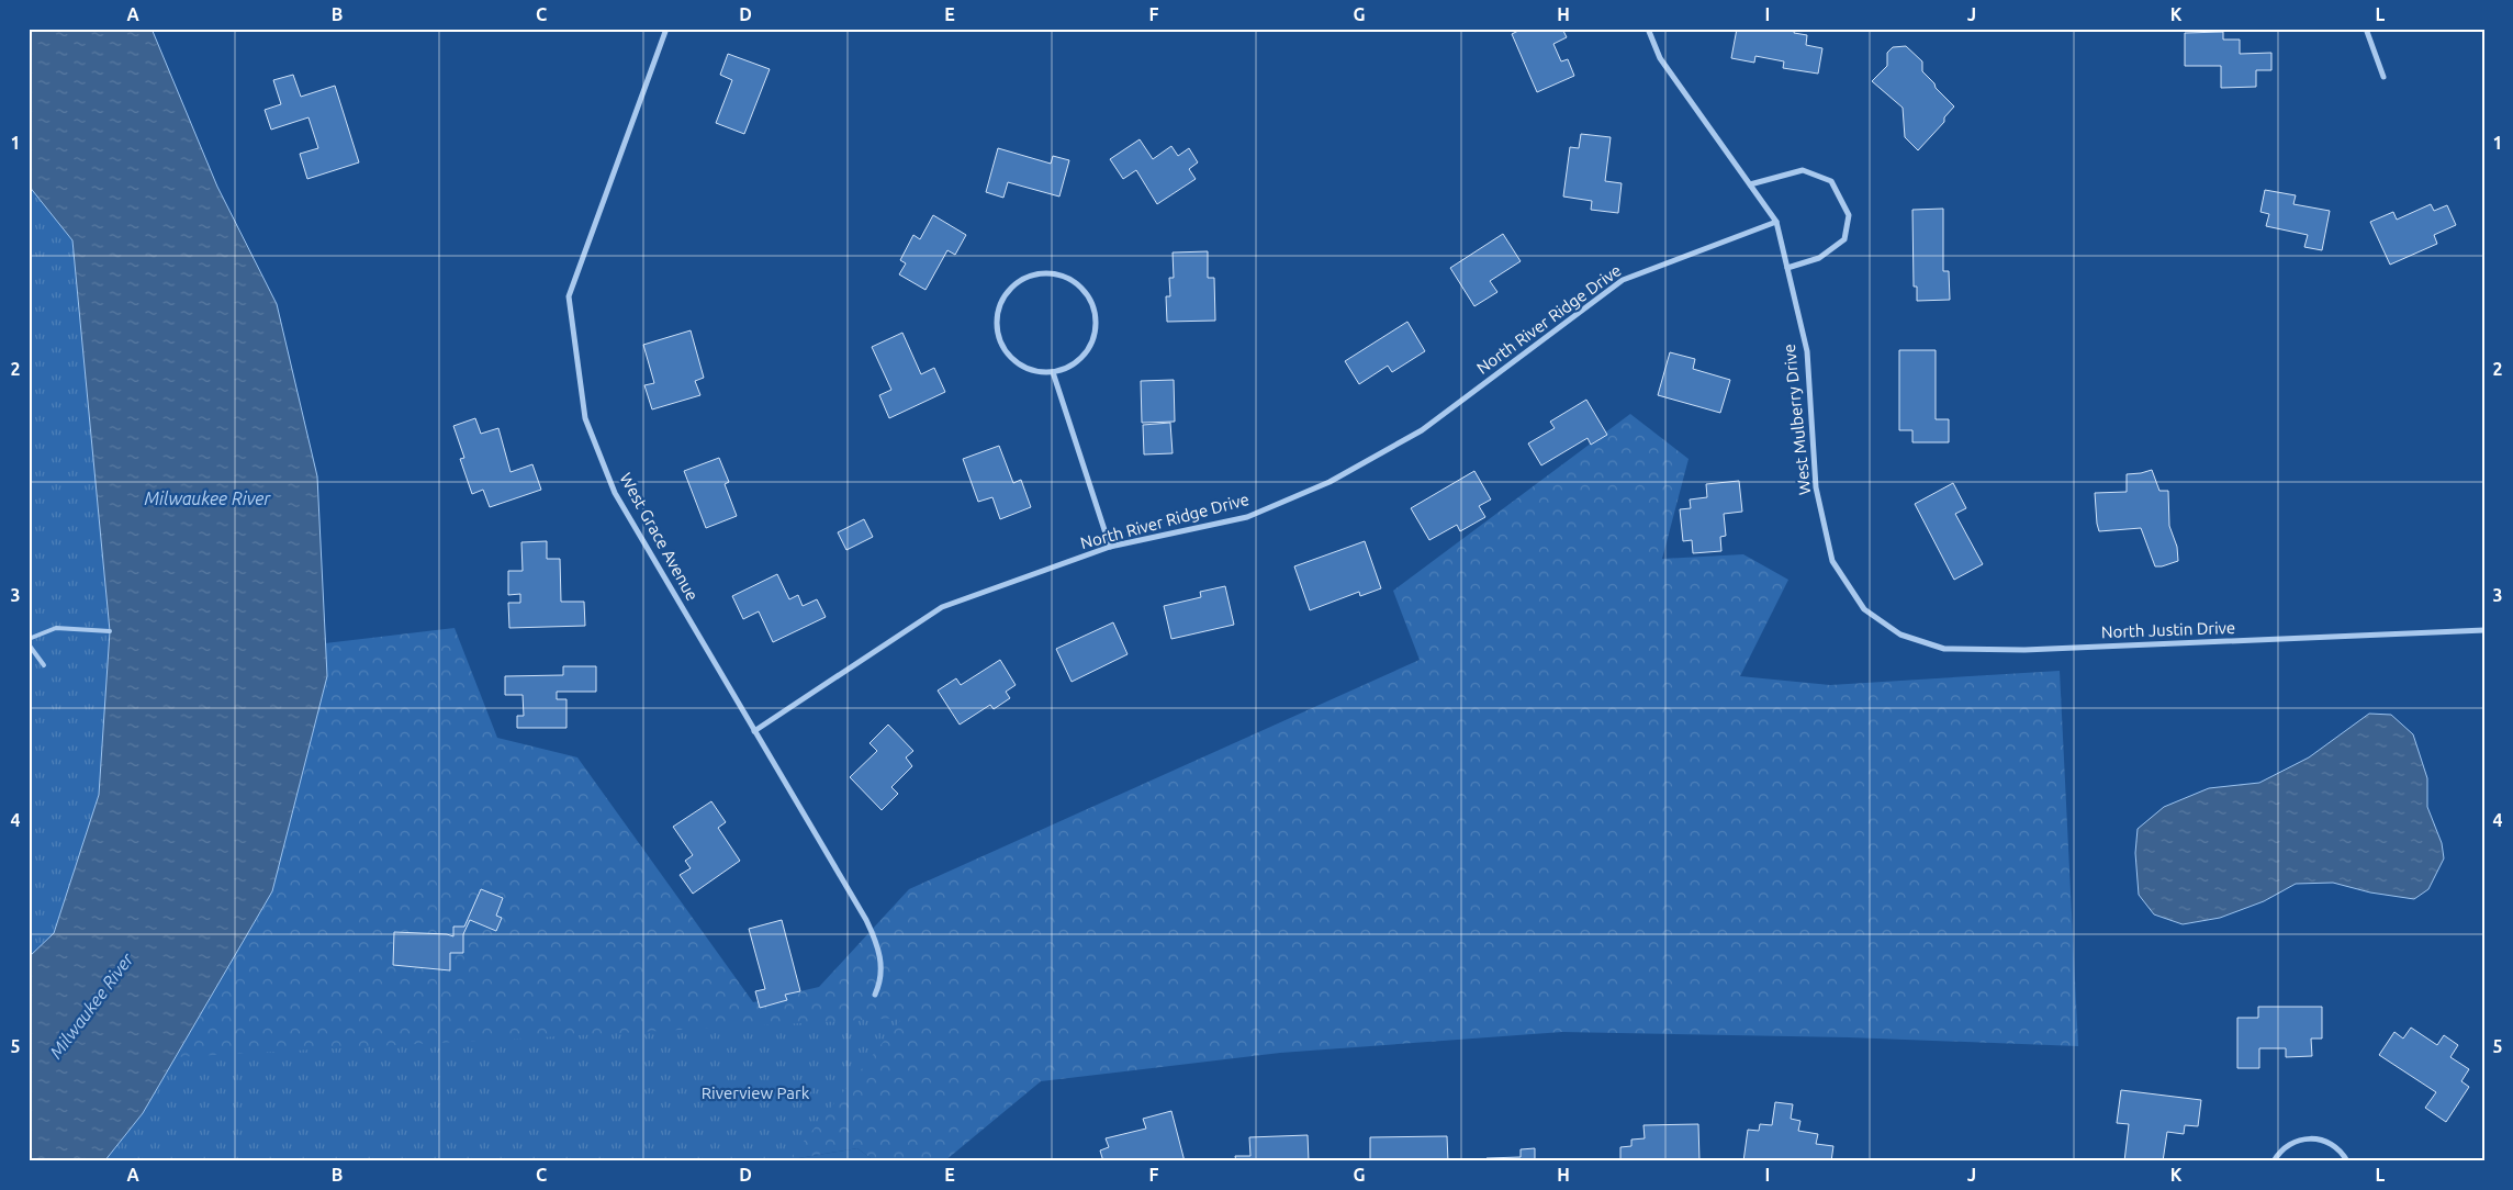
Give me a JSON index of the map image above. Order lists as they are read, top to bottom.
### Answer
{
  "streets": {
    "street": [
      "North River Ridge Drive",
      "West Mulberry Drive",
      "West Grace Avenue",
      "North Justin Drive"
    ]
  },
  "crossings": [
    ["North River Ridge Drive", "West Mulberry Drive"],
    ["North River Ridge Drive", "West Grace Avenue"],
    ["West Mulberry Drive", "North Justin Drive"]
  ],
  "water": ["Milwaukee River"],
  "parks": ["Riverview Park"],
  "grid": {
    "columns": [
      "A",
      "B",
      "C",
      "D",
      "E",
      "F",
      "G",
      "H",
      "I",
      "J",
      "K",
      "L"
    ],
    "rows": [
      "1",
      "2",
      "3",
      "4",
      "5"
    ]
  }
}
